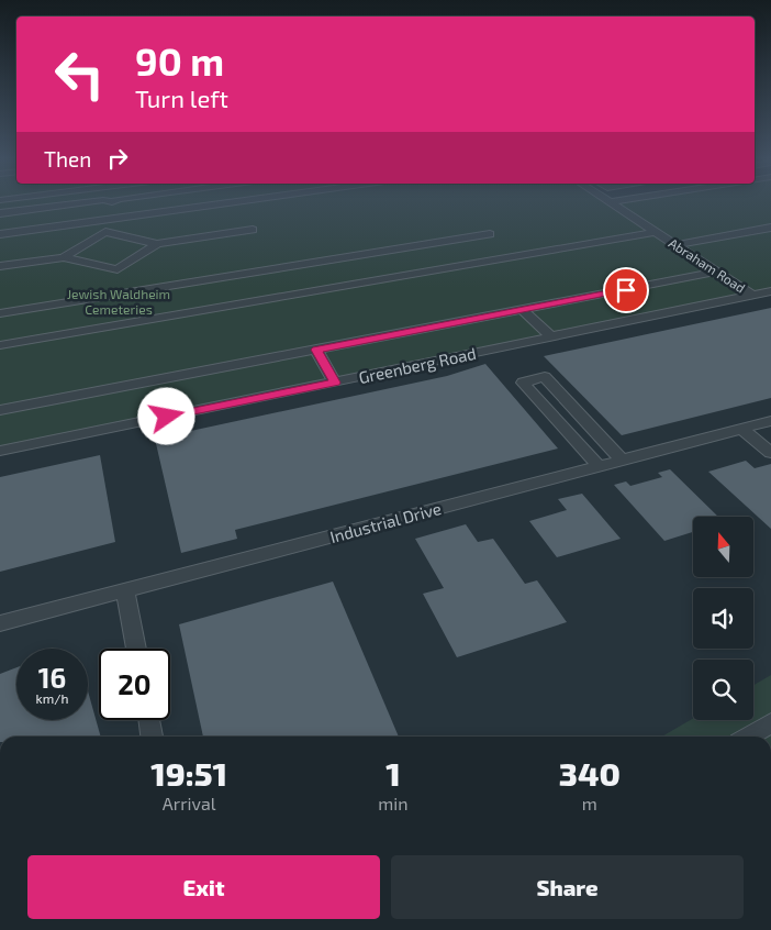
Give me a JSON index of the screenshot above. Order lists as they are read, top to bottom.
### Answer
{
  "streets": {
    "street": ["Abraham Road", "Greenberg Road", "Industrial Drive"]
  },
  "crossings": [
    ["Abraham Road", "Greenberg Road"]
  ],
  "parks": ["Jewish Waldheim Cemeteries"],
  "north": "top",
  "page": {
    "turn": ["90 m", "Turn left"],
    "then": "Then",
    "speed": "16 km/h",
    "limit": "20",
    "eta": [
      "19:51",
      "Arrival",
      "1",
      "min",
      "340",
      "m"
    ],
    "buttons": ["Exit", "Share"]
  }
}
